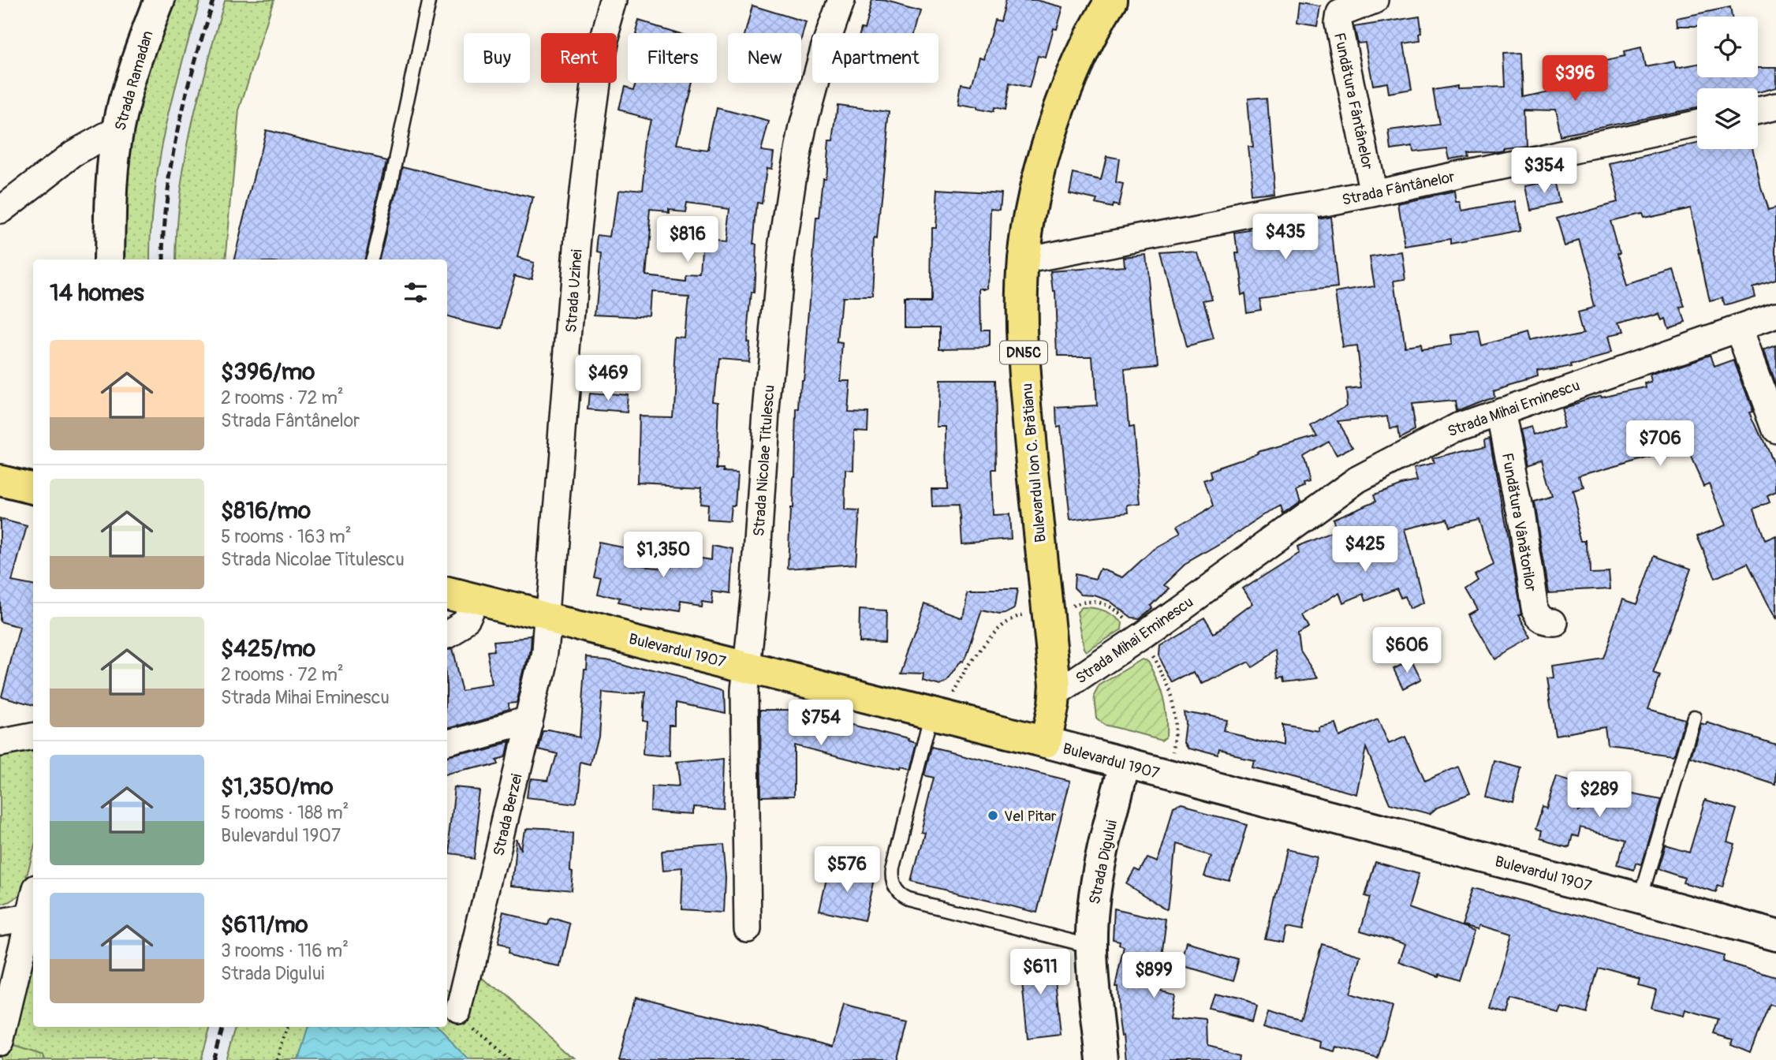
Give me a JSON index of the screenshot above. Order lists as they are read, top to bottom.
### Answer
{
  "streets": {
    "main road": [
      "Strada Ramadan",
      "DN5C",
      "Bulevardul Ion C. Brătianu",
      "Bulevardul 1907",
      "Strada Digului"
    ],
    "street": [
      "Fundătura Fântânelor",
      "Strada Fântânelor",
      "Strada Uzinei",
      "Strada Mihai Eminescu",
      "Strada Nicolae Titulescu",
      "Fundătura Vânătorilor",
      "Strada Berzei"
    ]
  },
  "crossings": [
    ["Fundătura Fântânelor", "Strada Fântânelor"],
    ["Strada Fântânelor", "Bulevardul Ion C. Brătianu"],
    ["Strada Uzinei", "Bulevardul 1907"],
    ["Strada Uzinei", "Strada Berzei"],
    ["Strada Mihai Eminescu", "Bulevardul Ion C. Brătianu"],
    ["Strada Mihai Eminescu", "Fundătura Vânătorilor"],
    ["Strada Nicolae Titulescu", "Bulevardul 1907"],
    ["Bulevardul Ion C. Brătianu", "Bulevardul 1907"],
    ["Bulevardul 1907", "Strada Berzei"],
    ["Bulevardul 1907", "Strada Digului"]
  ],
  "places": ["Vel Pitar"],
  "page": {
    "chip": [
      "Buy",
      "Rent",
      "Filters",
      "New",
      "Apartment"
    ],
    "price": [
      "$396",
      "$354",
      "$435",
      "$816",
      "$469",
      "$706",
      "$425",
      "$1,350",
      "$606",
      "$754",
      "$289",
      "$576",
      "$611",
      "$899"
    ],
    "heading": "14 homes",
    "list": [
      {
        "name": "$396/mo",
        "note": "2 rooms · 72 m² · Strada Fântânelor"
      },
      {
        "name": "$816/mo",
        "note": "5 rooms · 163 m² · Strada Nicolae Titulescu"
      },
      {
        "name": "$425/mo",
        "note": "2 rooms · 72 m² · Strada Mihai Eminescu"
      },
      {
        "name": "$1,350/mo",
        "note": "5 rooms · 188 m² · Bulevardul 1907"
      },
      {
        "name": "$611/mo",
        "note": "3 rooms · 116 m² · Strada Digului"
      }
    ]
  }
}
